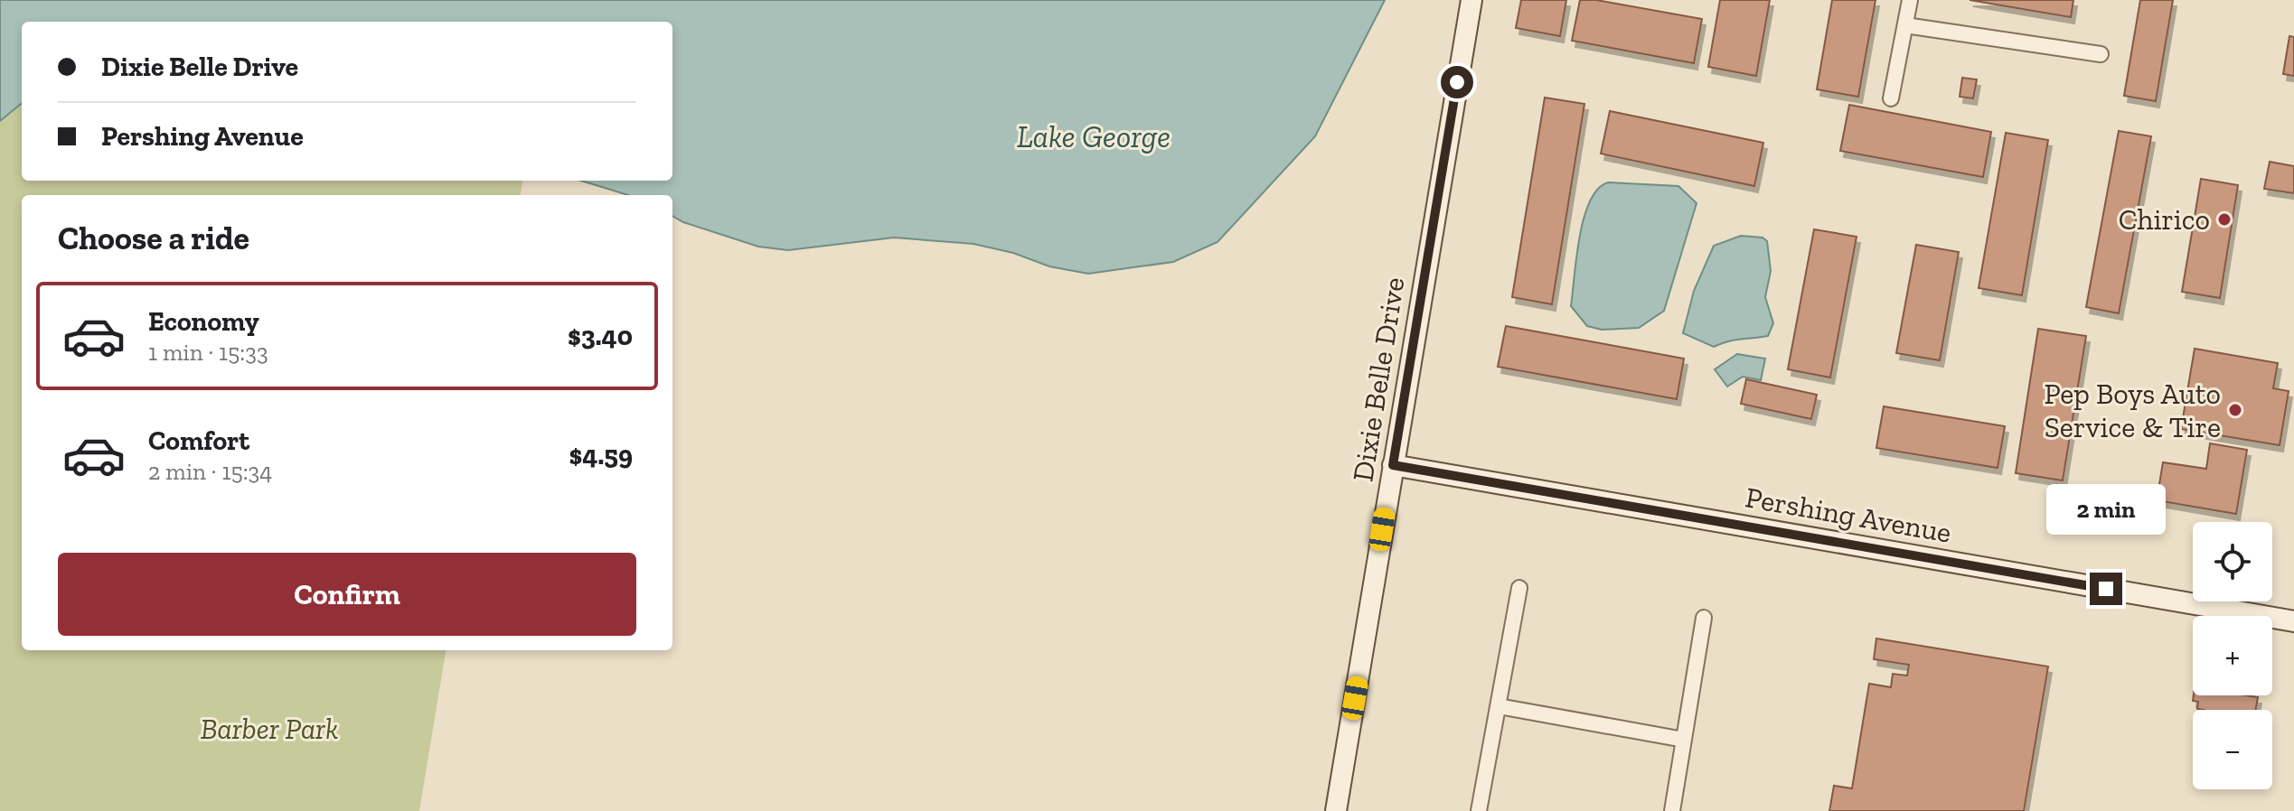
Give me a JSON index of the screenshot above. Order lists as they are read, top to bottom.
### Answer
{
  "streets": {
    "street": ["Dixie Belle Drive", "Pershing Avenue"]
  },
  "crossings": [
    ["Dixie Belle Drive", "Pershing Avenue"]
  ],
  "water": ["Lake George"],
  "parks": ["Barber Park"],
  "places": ["Chirico", "Pep Boys Auto Service & Tire"],
  "page": {
    "banner": ["Dixie Belle Drive", "Pershing Avenue"],
    "heading": "Choose a ride",
    "list": [
      {
        "name": "Economy",
        "note": "1 min · 15:33",
        "value": "$3.40"
      },
      {
        "name": "Comfort",
        "note": "2 min · 15:34",
        "value": "$4.59"
      }
    ],
    "bubble": "2 min",
    "map_buttons": ["+", "−"],
    "buttons": "Confirm"
  }
}
